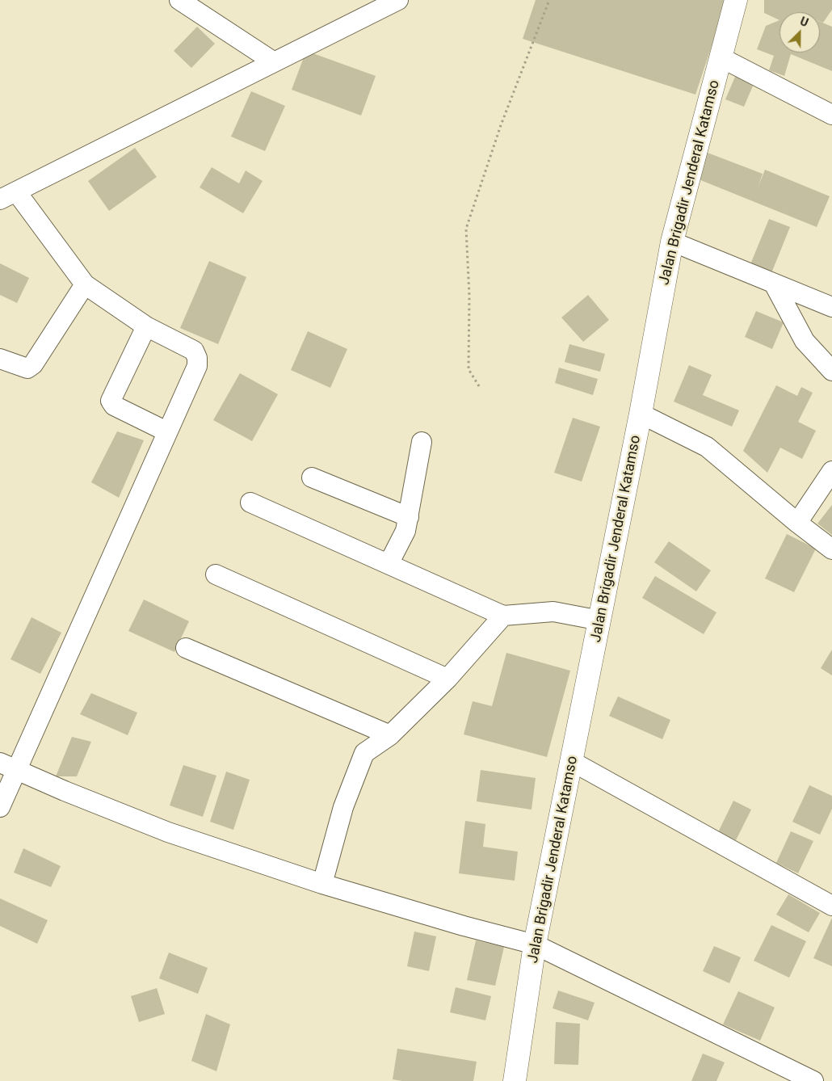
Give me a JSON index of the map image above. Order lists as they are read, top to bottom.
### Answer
{
  "streets": {
    "main road": ["Jalan Brigadir Jenderal Katamso"]
  },
  "north": "top right"
}
